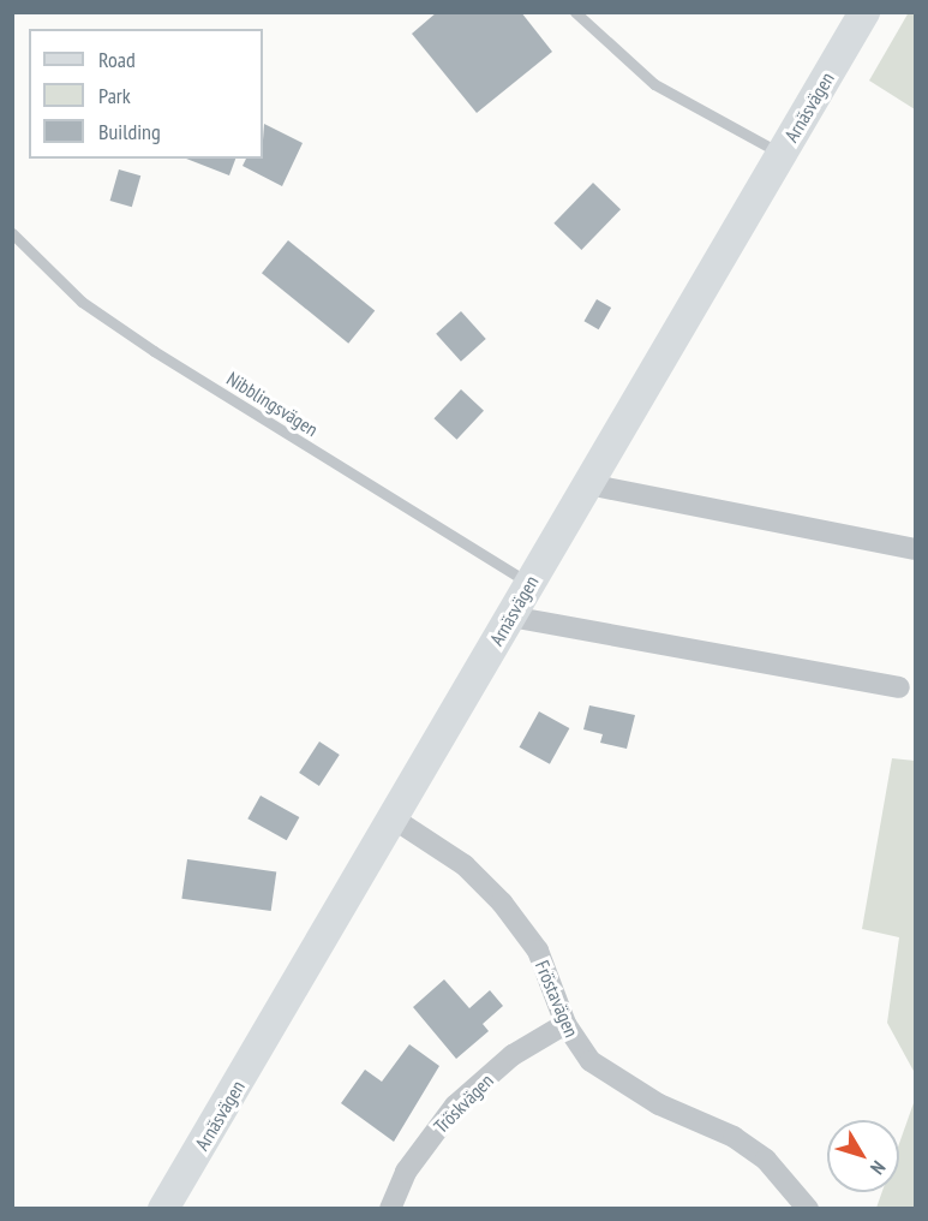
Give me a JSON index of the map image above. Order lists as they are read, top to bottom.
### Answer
{
  "streets": {
    "street": ["Arnäsvägen", "Fröstavägen", "Tröskvägen"],
    "lane": ["Nibblingsvägen"]
  },
  "crossings": [
    ["Arnäsvägen", "Nibblingsvägen"],
    ["Arnäsvägen", "Fröstavägen"],
    ["Fröstavägen", "Tröskvägen"]
  ],
  "legend": ["Road", "Park", "Building"],
  "north": "bottom right"
}
